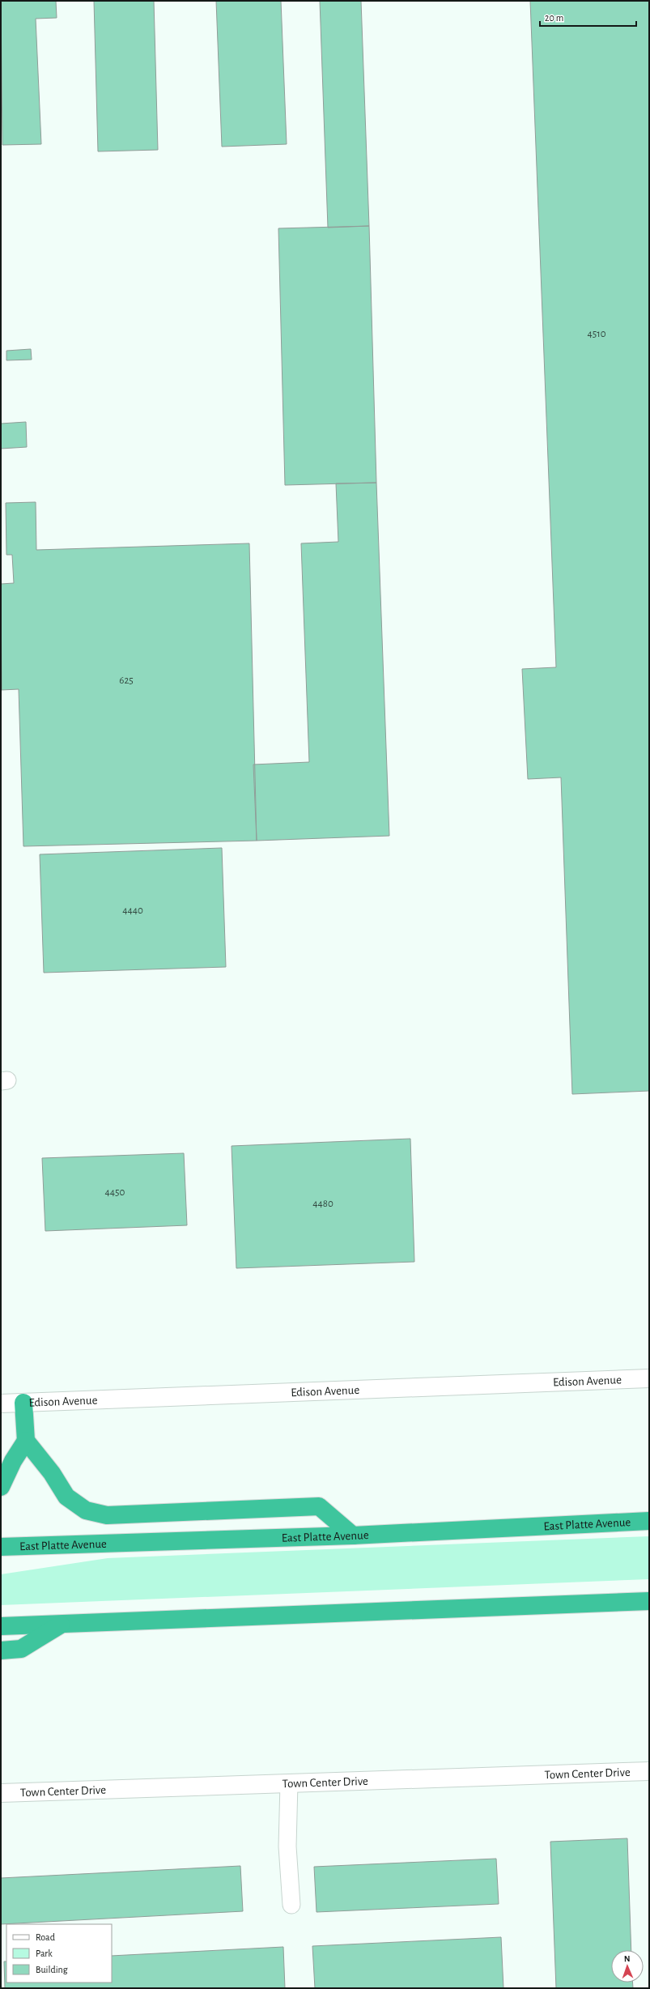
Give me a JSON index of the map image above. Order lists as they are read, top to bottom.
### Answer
{
  "streets": {
    "highway": ["East Platte Avenue"],
    "street": ["Edison Avenue", "Town Center Drive"]
  },
  "house_numbers": [
    "4510",
    "625",
    "4440",
    "4450",
    "4480"
  ],
  "legend": ["Road", "Park", "Building"],
  "scale_bar": "20 m",
  "north": "top"
}
